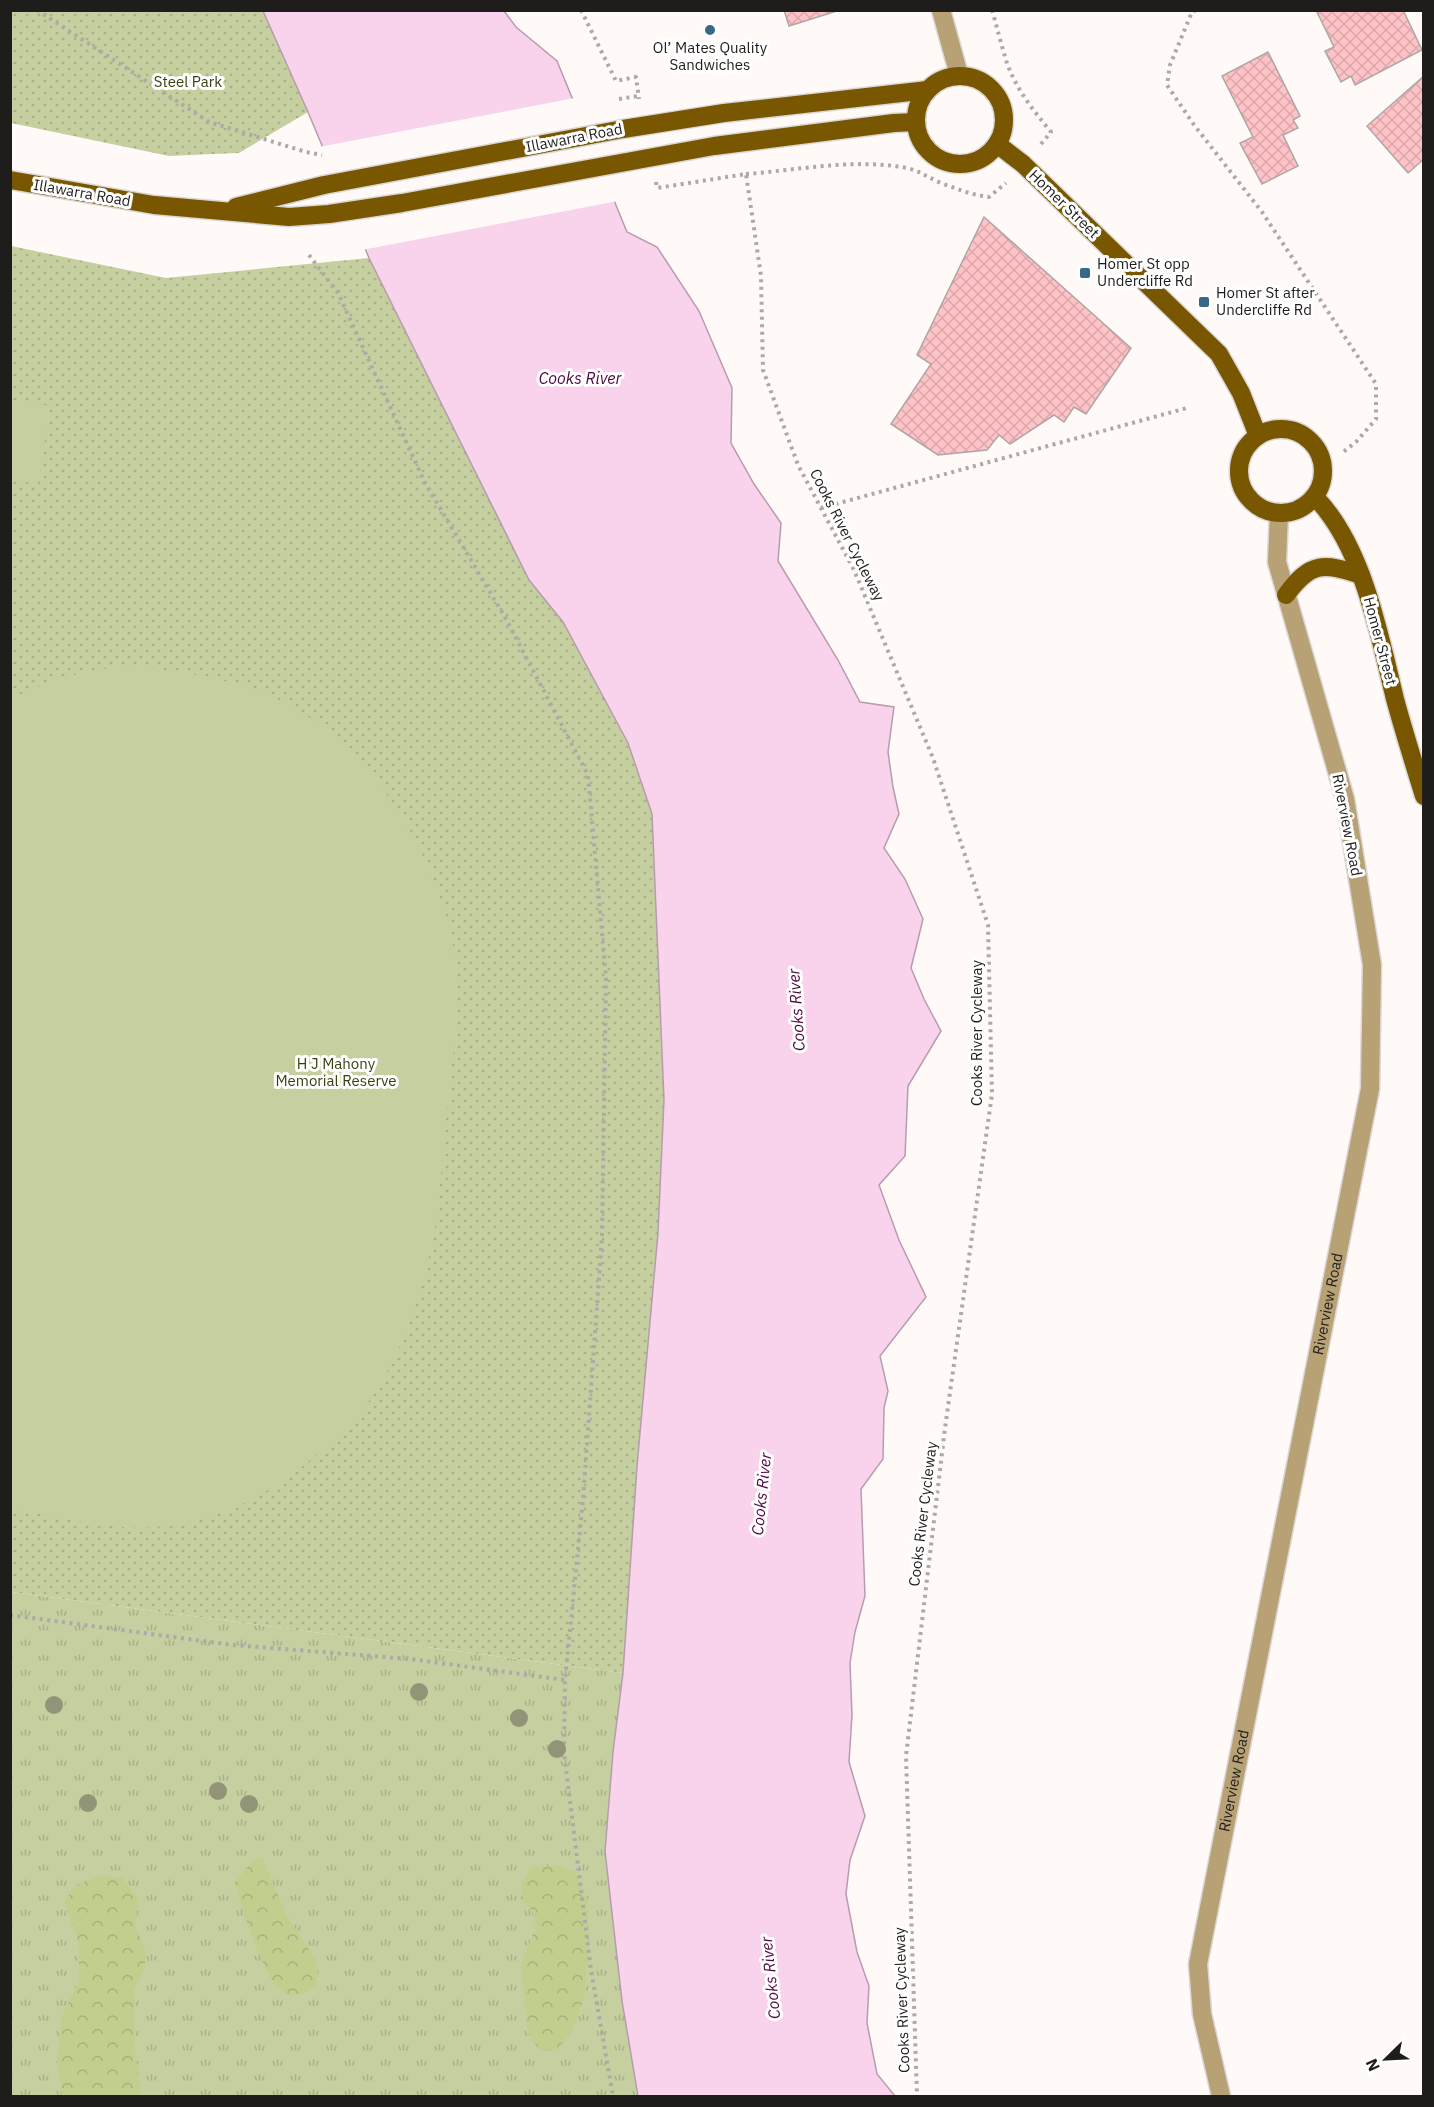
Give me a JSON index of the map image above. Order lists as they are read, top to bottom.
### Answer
{
  "streets": {
    "main road": ["Illawarra Road", "Homer Street"],
    "street": ["Riverview Road"],
    "path": ["Cooks River Cycleway"]
  },
  "crossings": [
    ["Illawarra Road", "Homer Street"],
    ["Homer Street", "Riverview Road"]
  ],
  "water": ["Cooks River"],
  "parks": ["Steel Park", "H J Mahony Memorial Reserve"],
  "places": {
    "other": ["Ol’ Mates Quality Sandwiches"],
    "transit": ["Homer St opp Undercliffe Rd", "Homer St after Undercliffe Rd"]
  },
  "north": "bottom left"
}
